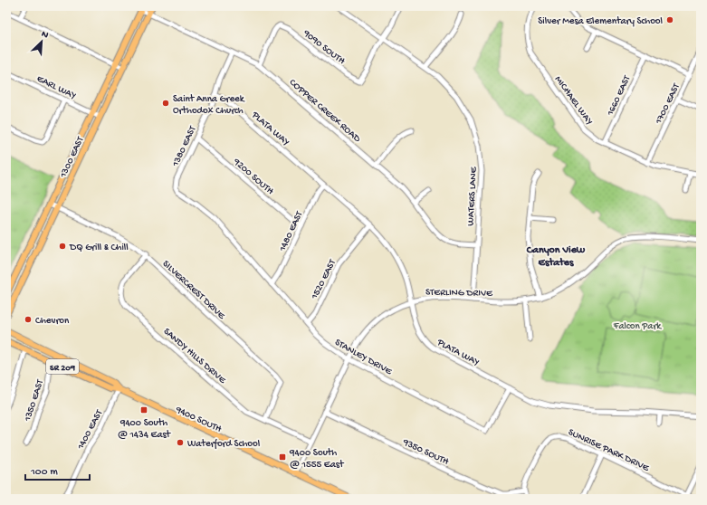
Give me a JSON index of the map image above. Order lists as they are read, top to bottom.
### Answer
{
  "streets": {
    "main road": ["1300 EAST", "SR 209", "9400 SOUTH"],
    "street": [
      "9090 SOUTH",
      "EARL WAY",
      "1660 EAST",
      "MICHAEL WAY",
      "1700 EAST",
      "COPPER CREEK ROAD",
      "PLATA WAY",
      "1380 EAST",
      "9200 SOUTH",
      "WATERS LANE",
      "1480 EAST",
      "1520 EAST",
      "SILVERCREST DRIVE",
      "STERLING DRIVE",
      "SANDY HILLS DRIVE",
      "STANLEY DRIVE",
      "1350 EAST",
      "1400 EAST",
      "SUNRISE PARK DRIVE",
      "9350 SOUTH"
    ]
  },
  "crossings": [
    ["9090 SOUTH", "COPPER CREEK ROAD"],
    ["9090 SOUTH", "WATERS LANE"],
    ["EARL WAY", "1300 EAST"],
    ["1660 EAST", "MICHAEL WAY"],
    ["MICHAEL WAY", "1700 EAST"],
    ["COPPER CREEK ROAD", "1380 EAST"],
    ["COPPER CREEK ROAD", "1300 EAST"],
    ["COPPER CREEK ROAD", "WATERS LANE"],
    ["PLATA WAY", "1380 EAST"],
    ["PLATA WAY", "1480 EAST"],
    ["PLATA WAY", "1520 EAST"],
    ["PLATA WAY", "STERLING DRIVE"],
    ["PLATA WAY", "STANLEY DRIVE"],
    ["1380 EAST", "9200 SOUTH"],
    ["1380 EAST", "STANLEY DRIVE"],
    ["1300 EAST", "SILVERCREST DRIVE"],
    ["9200 SOUTH", "1480 EAST"],
    ["WATERS LANE", "STERLING DRIVE"],
    ["1480 EAST", "STANLEY DRIVE"],
    ["1520 EAST", "STANLEY DRIVE"],
    ["SILVERCREST DRIVE", "SANDY HILLS DRIVE"],
    ["STERLING DRIVE", "SANDY HILLS DRIVE"],
    ["STERLING DRIVE", "STANLEY DRIVE"],
    ["STERLING DRIVE", "9400 SOUTH"],
    ["STERLING DRIVE", "9350 SOUTH"],
    ["1350 EAST", "9400 SOUTH"],
    ["9400 SOUTH", "1400 EAST"],
    ["SUNRISE PARK DRIVE", "9350 SOUTH"]
  ],
  "districts": ["Canyon View Estates"],
  "parks": ["Falcon Park"],
  "places": {
    "other": [
      "Silver Mesa Elementary School",
      "Saint Anna Greek Orthodox Church",
      "DQ Grill & Chill",
      "Chevron",
      "Waterford School"
    ],
    "transit": ["9400 South @ 1434 East", "9400 South @ 1555 East"]
  },
  "scale_bar": "100 m",
  "north": "top right"
}
